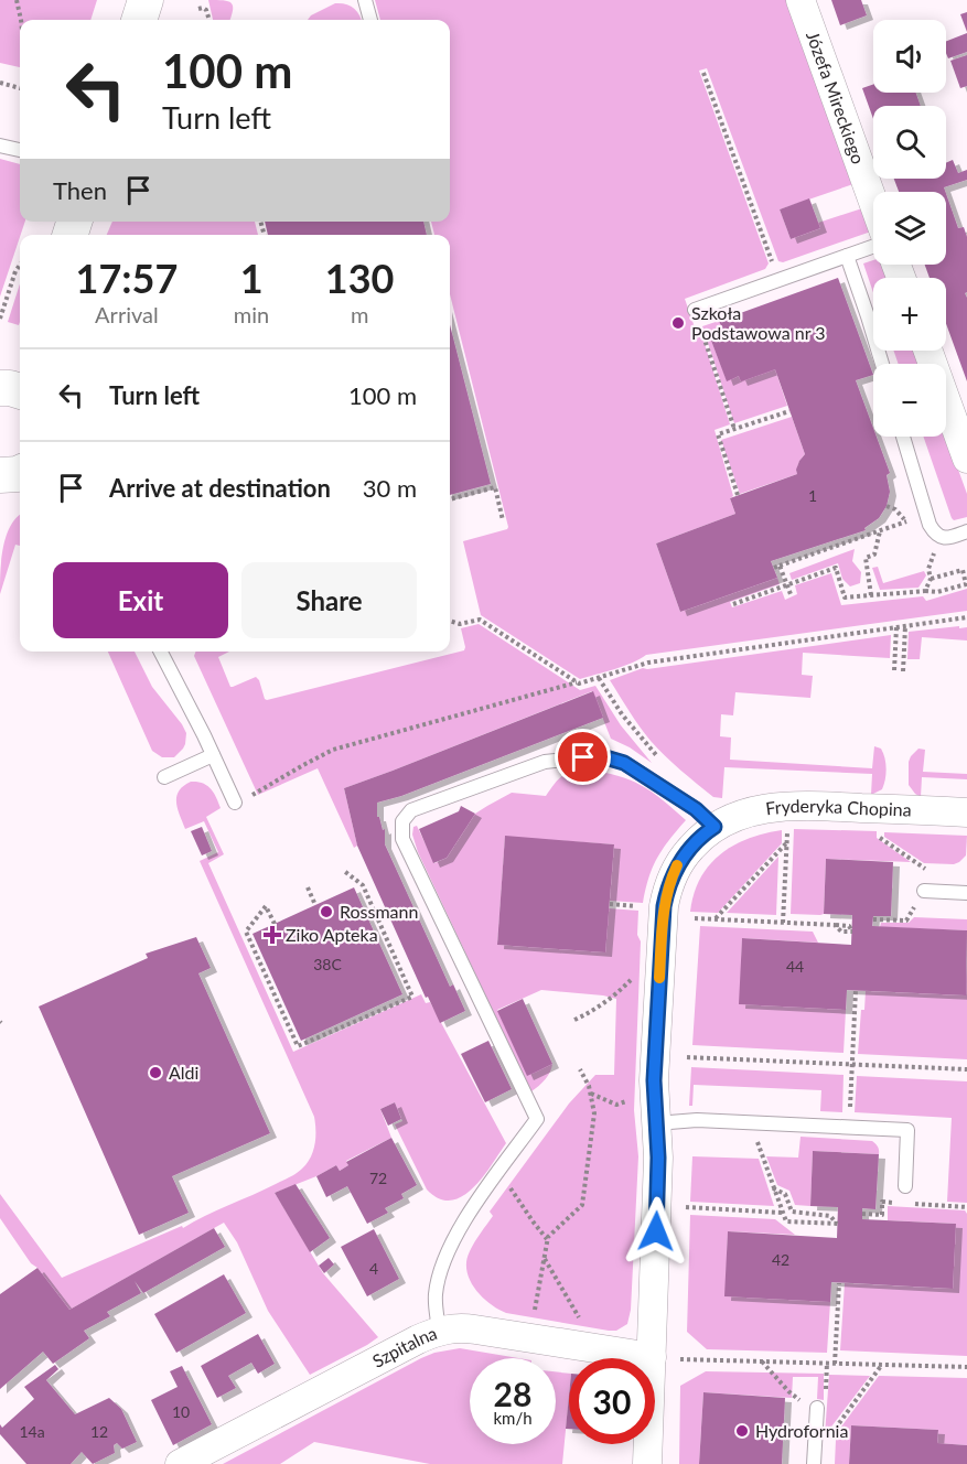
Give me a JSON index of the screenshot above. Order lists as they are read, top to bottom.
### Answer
{
  "streets": {
    "street": ["Józefa Mireckiego", "Fryderyka Chopina", "Szpitalna"]
  },
  "crossings": [
    ["Fryderyka Chopina", "Szpitalna"]
  ],
  "places": {
    "other": [
      "Szkoła Podstawowa nr 3",
      "Rossmann",
      "Aldi",
      "Hydrofornia"
    ],
    "health": ["Ziko Apteka"]
  },
  "house_numbers": [
    "1",
    "38C",
    "44",
    "72",
    "42",
    "4",
    "10",
    "14a",
    "12"
  ],
  "page": {
    "map_buttons": ["+", "−"],
    "turn": ["100 m", "Turn left"],
    "then": "Then",
    "eta": [
      "17:57",
      "Arrival",
      "1",
      "min",
      "130",
      "m"
    ],
    "list": [
      {
        "name": "Turn left",
        "value": "100 m"
      },
      {
        "name": "Arrive at destination",
        "value": "30 m"
      }
    ],
    "buttons": ["Exit", "Share"],
    "speed": "28 km/h",
    "limit": "30"
  }
}
